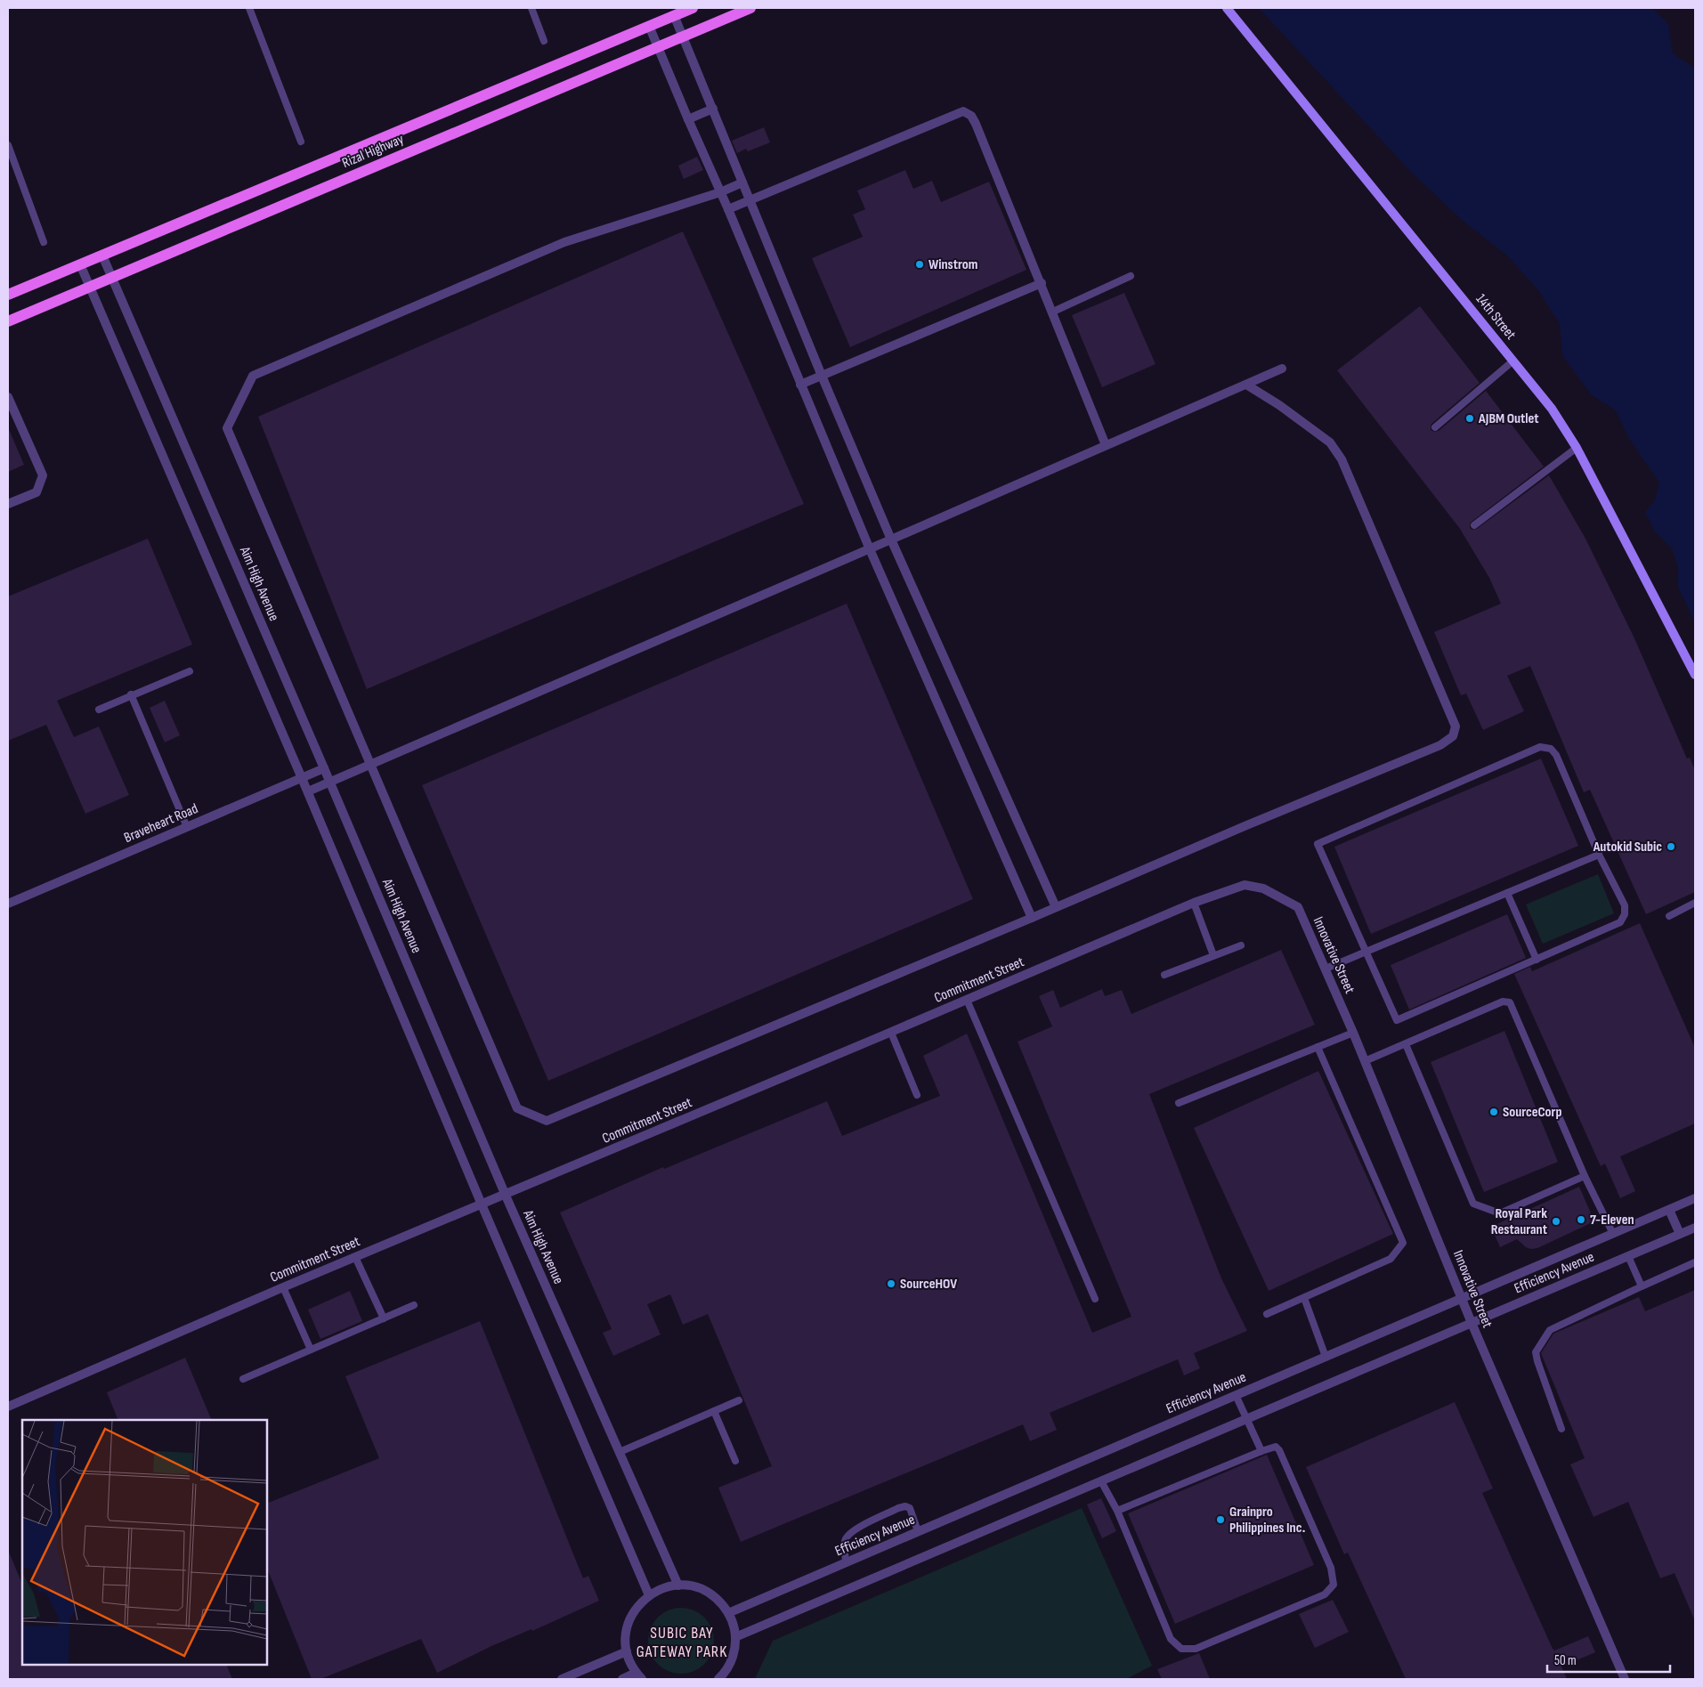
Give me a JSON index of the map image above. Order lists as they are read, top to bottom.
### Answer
{
  "streets": {
    "main road": ["Rizal Highway", "14th Street"],
    "street": [
      "Aim High Avenue",
      "Braveheart Road",
      "Innovative Street",
      "Commitment Street",
      "Efficiency Avenue"
    ]
  },
  "crossings": [
    ["Rizal Highway", "Aim High Avenue"],
    ["Aim High Avenue", "Braveheart Road"],
    ["Aim High Avenue", "Commitment Street"],
    ["Innovative Street", "Commitment Street"],
    ["Innovative Street", "Efficiency Avenue"]
  ],
  "districts": ["SUBIC BAY GATEWAY PARK"],
  "places": [
    "Winstrom",
    "AJBM Outlet",
    "Autokid Subic",
    "SourceCorp",
    "7-Eleven",
    "Royal Park Restaurant",
    "SourceHOV",
    "Grainpro Philippines Inc."
  ],
  "scale_bar": "50 m"
}
